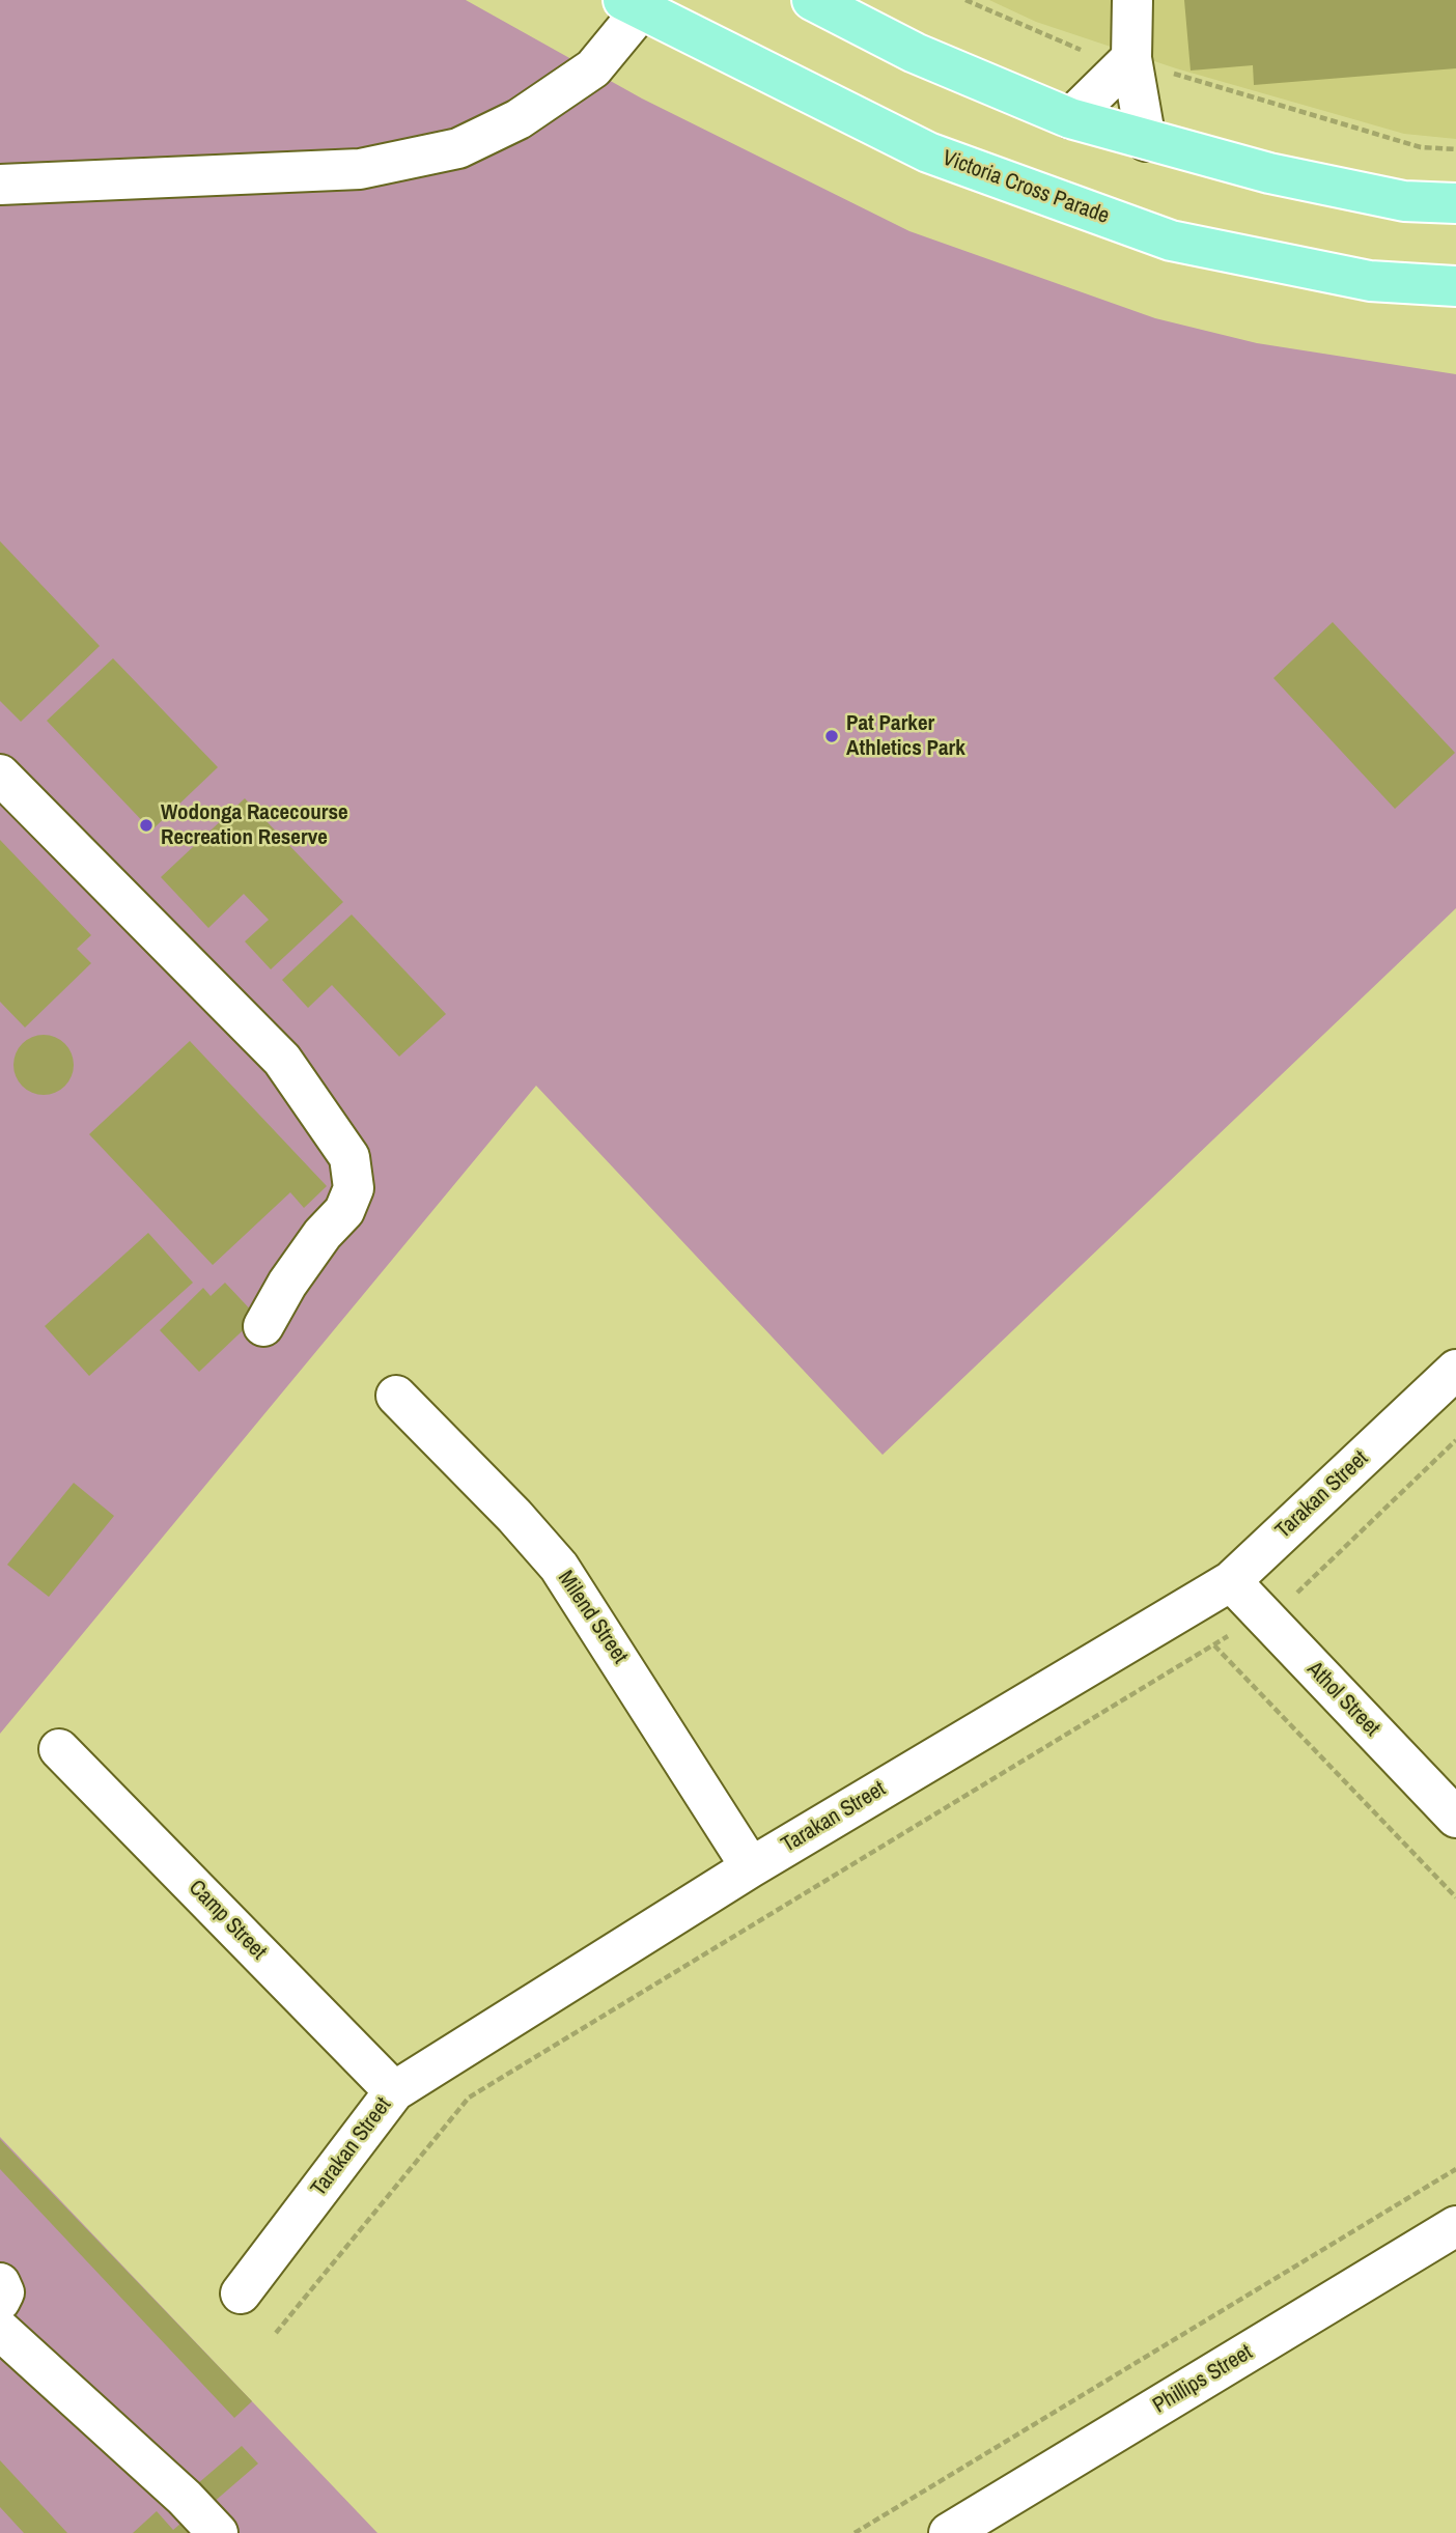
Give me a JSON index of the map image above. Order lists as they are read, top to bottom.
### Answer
{
  "streets": {
    "main road": ["Victoria Cross Parade"],
    "street": [
      "Tarakan Street",
      "Milend Street",
      "Athol Street",
      "Camp Street",
      "Phillips Street"
    ]
  },
  "crossings": [
    ["Tarakan Street", "Milend Street"],
    ["Tarakan Street", "Athol Street"],
    ["Tarakan Street", "Camp Street"]
  ],
  "places": ["Pat Parker Athletics Park", "Wodonga Racecourse Recreation Reserve"]
}
